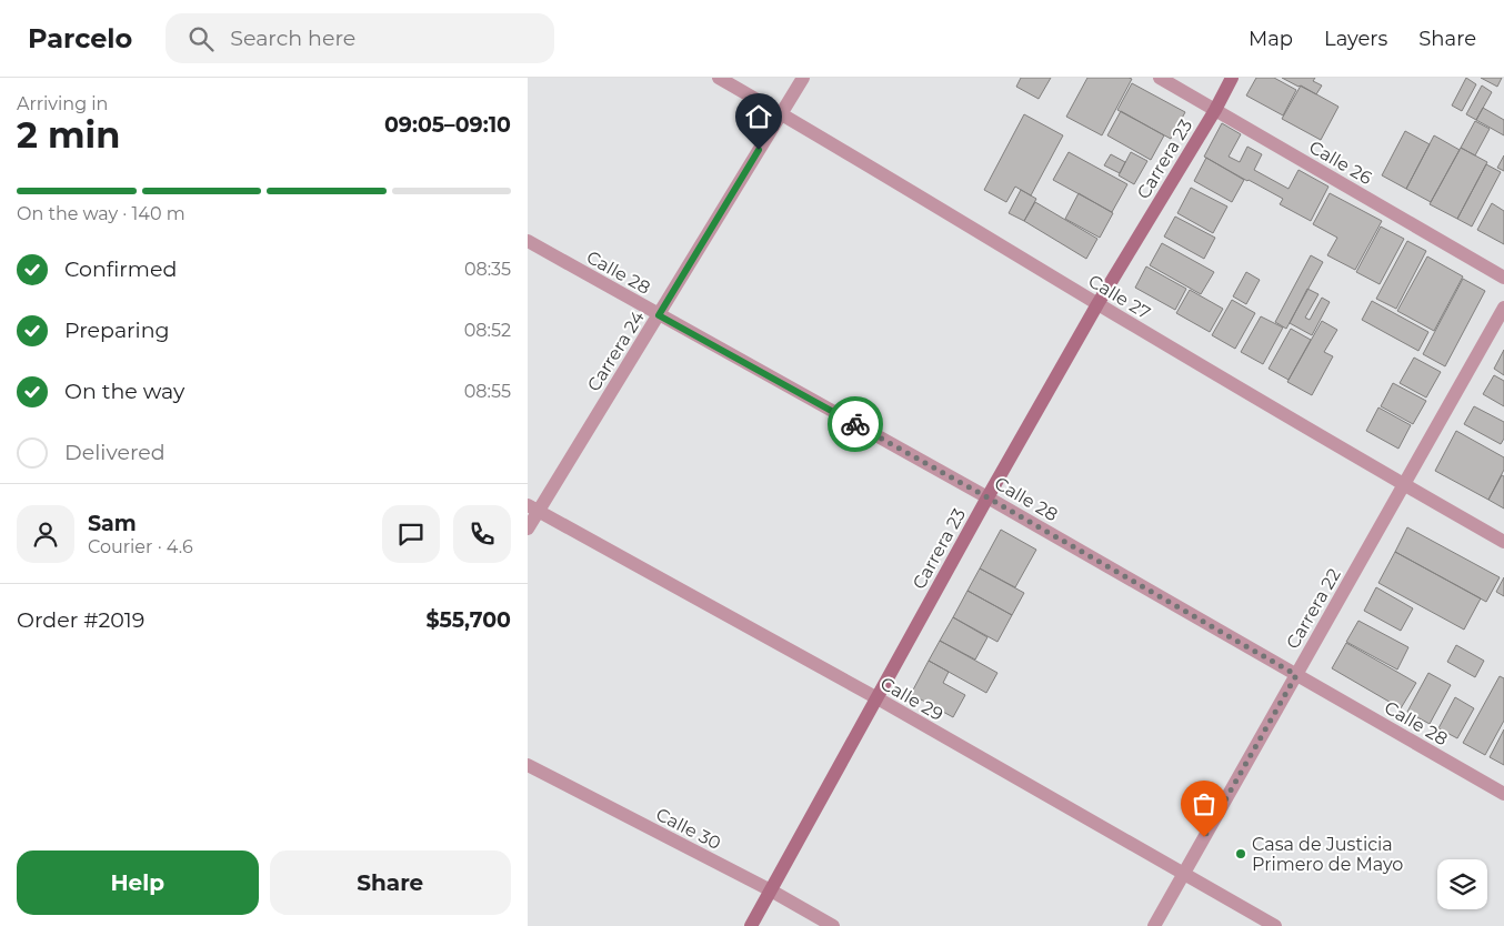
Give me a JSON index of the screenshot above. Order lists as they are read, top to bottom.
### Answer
{
  "streets": {
    "street": [
      "Carrera 23",
      "Calle 26",
      "Calle 28",
      "Calle 27",
      "Carrera 24",
      "Carrera 22",
      "Calle 29",
      "Calle 30"
    ]
  },
  "crossings": [
    ["Carrera 23", "Calle 26"],
    ["Carrera 23", "Calle 28"],
    ["Carrera 23", "Calle 27"],
    ["Carrera 23", "Calle 29"],
    ["Carrera 23", "Calle 30"],
    ["Calle 28", "Carrera 24"],
    ["Calle 28", "Carrera 22"],
    ["Calle 27", "Carrera 24"],
    ["Calle 27", "Carrera 22"],
    ["Carrera 24", "Calle 29"],
    ["Carrera 22", "Calle 29"]
  ],
  "places": ["Casa de Justicia Primero de Mayo"],
  "page": {
    "header": "Parcelo",
    "search": "Search here",
    "nav": ["Map", "Layers", "Share"],
    "heading": ["2 min", "Arriving in", "09:05–09:10"],
    "panel": [
      "Sam",
      "Courier · 4.6",
      "Order #2019",
      "$55,700"
    ],
    "bar": "On the way · 140 m",
    "list": [
      ["Confirmed", "08:35"],
      ["Preparing", "08:52"],
      ["On the way", "08:55"],
      "Delivered"
    ],
    "buttons": ["Help", "Share"]
  }
}
